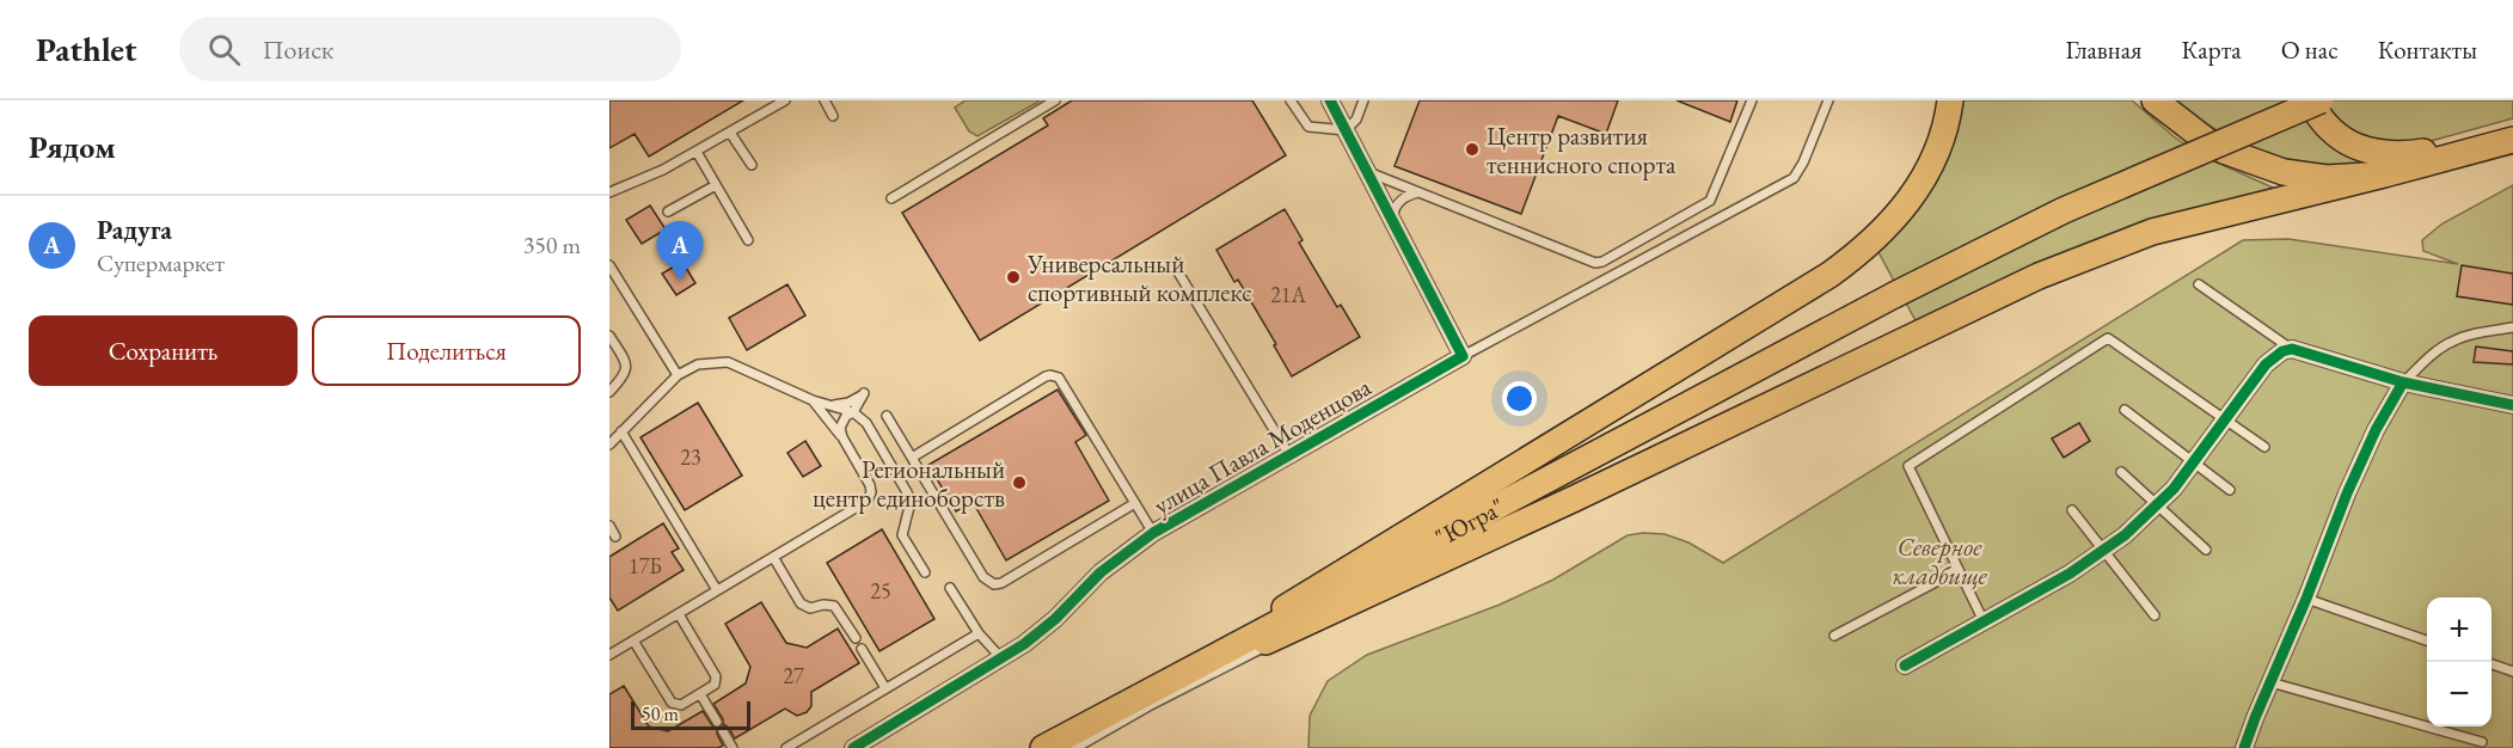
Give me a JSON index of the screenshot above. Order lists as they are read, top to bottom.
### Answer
{
  "streets": {
    "main road": ["\"Югра\""],
    "street": ["улица Павла Моденцова"]
  },
  "parks": ["Северное кладбище"],
  "places": ["Центр развития теннисного спорта", "Универсальный спортивный комплекс", "Региональный центр единоборств"],
  "house_numbers": [
    "21А",
    "23",
    "17Б",
    "25",
    "27"
  ],
  "scale_bar": "50 m",
  "page": {
    "header": "Pathlet",
    "search": "Поиск",
    "nav": [
      "Главная",
      "Карта",
      "О нас",
      "Контакты"
    ],
    "heading": "Рядом",
    "list": [
      {
        "mark": "A",
        "name": "Радуга",
        "note": "Супермаркет",
        "value": "350 m"
      }
    ],
    "pins": "A",
    "buttons": ["Сохранить", "Поделиться"],
    "map_buttons": ["+", "−"],
    "scale": "50 m"
  }
}
